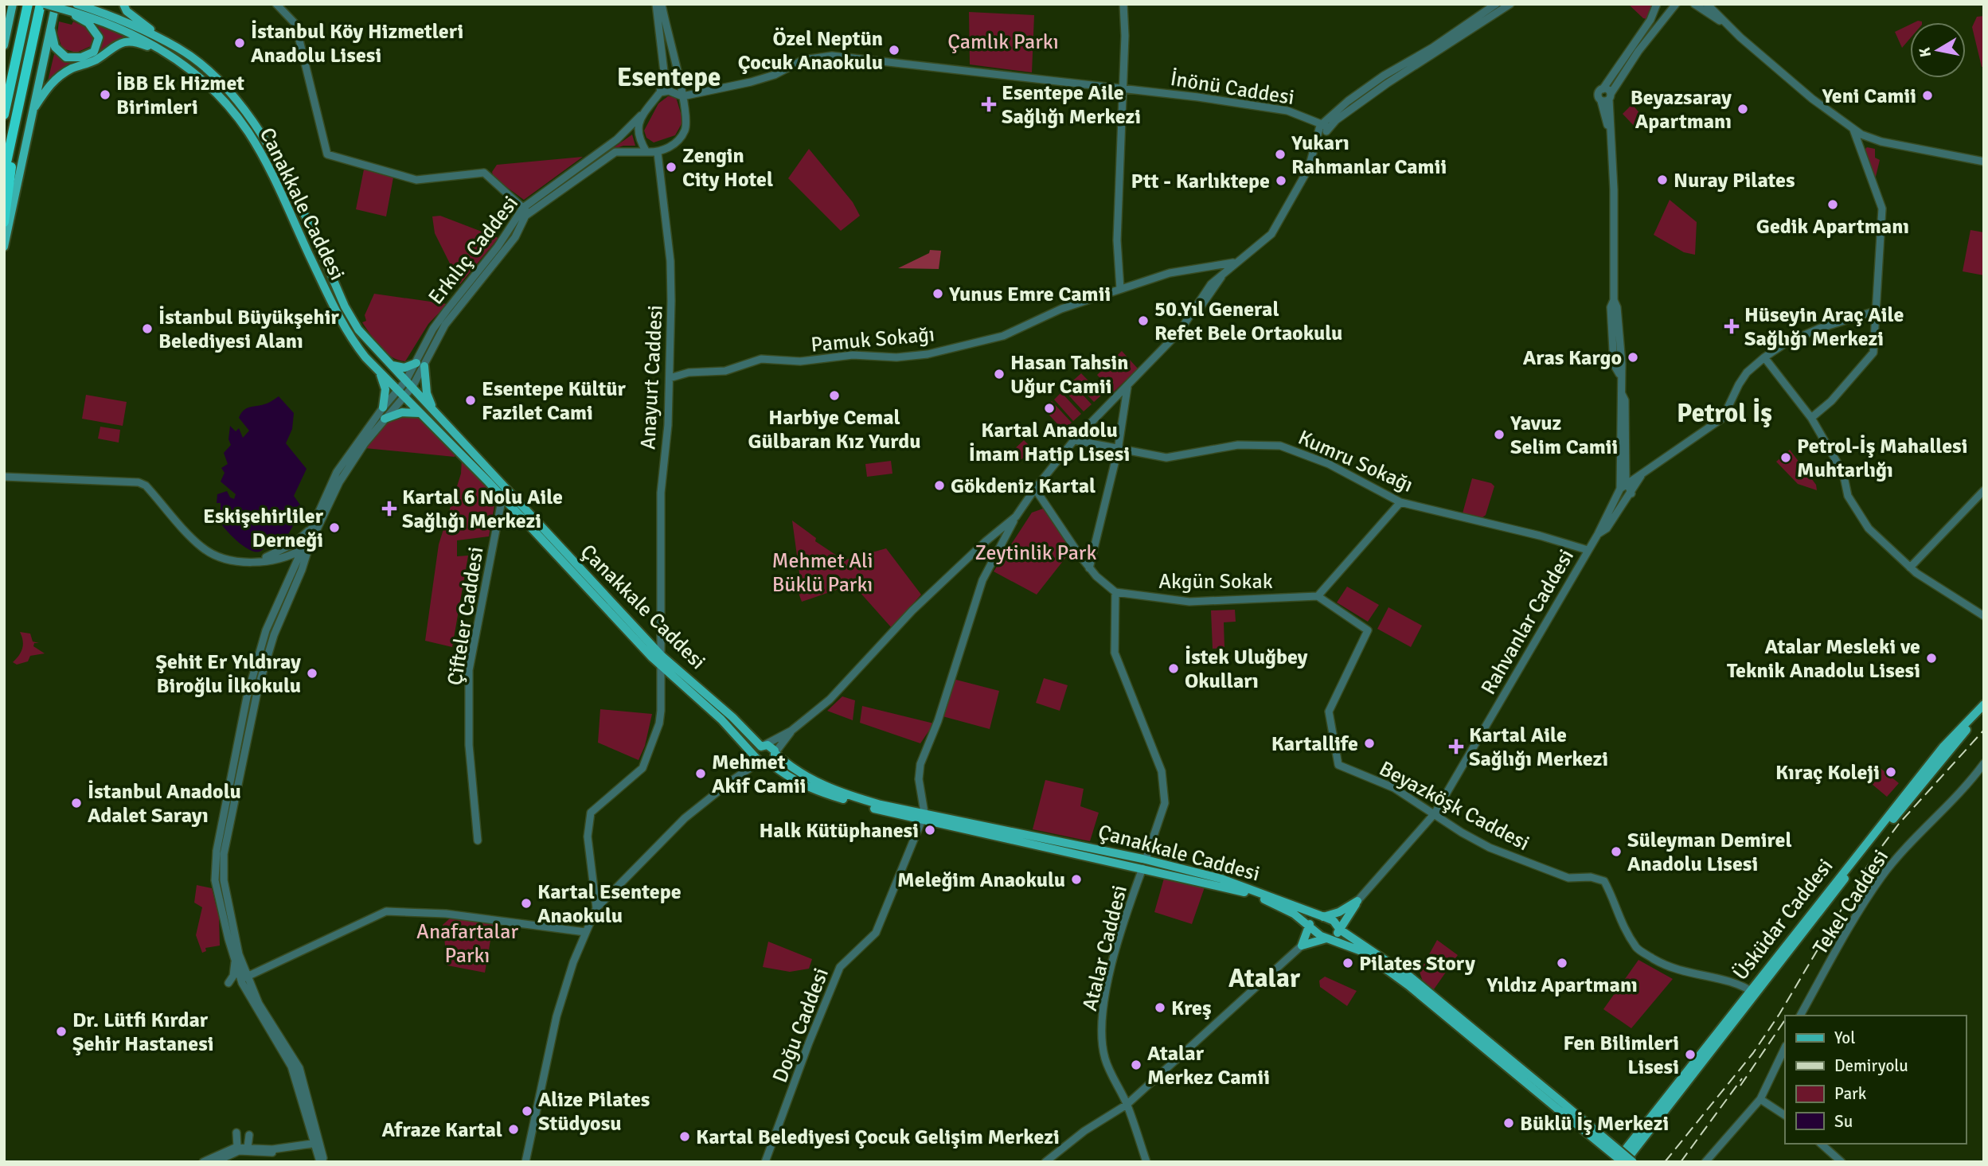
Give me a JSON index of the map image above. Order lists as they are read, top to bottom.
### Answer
{
  "streets": {
    "main road": ["Canakkale Caddesi", "Çanakkale Caddesi", "Üsküdar Caddesi"],
    "street": [
      "İnönü Caddesi",
      "Erkılıç Caddesi",
      "Pamuk Sokağı",
      "Anayurt Caddesi",
      "Kumru Sokağı",
      "Akgün Sokak",
      "Çifteler Caddesi",
      "Rahvanlar Caddesi",
      "Beyazköşk Caddesi",
      "Tekel Caddesi",
      "Atalar Caddesi",
      "Doğu Caddesi"
    ]
  },
  "crossings": [
    ["İnönü Caddesi", "Erkılıç Caddesi"],
    ["İnönü Caddesi", "Anayurt Caddesi"],
    ["Canakkale Caddesi", "Erkılıç Caddesi"],
    ["Canakkale Caddesi", "Çanakkale Caddesi"],
    ["Erkılıç Caddesi", "Anayurt Caddesi"],
    ["Erkılıç Caddesi", "Çanakkale Caddesi"],
    ["Pamuk Sokağı", "Anayurt Caddesi"],
    ["Anayurt Caddesi", "Çanakkale Caddesi"],
    ["Kumru Sokağı", "Rahvanlar Caddesi"],
    ["Akgün Sokak", "Beyazköşk Caddesi"],
    ["Akgün Sokak", "Atalar Caddesi"],
    ["Çanakkale Caddesi", "Çifteler Caddesi"],
    ["Çanakkale Caddesi", "Üsküdar Caddesi"],
    ["Çanakkale Caddesi", "Atalar Caddesi"],
    ["Çanakkale Caddesi", "Doğu Caddesi"],
    ["Rahvanlar Caddesi", "Beyazköşk Caddesi"],
    ["Beyazköşk Caddesi", "Üsküdar Caddesi"]
  ],
  "districts": ["Esentepe", "Petrol İş", "Atalar"],
  "parks": [
    "Çamlık Parkı",
    "Zeytinlik Park",
    "Mehmet Ali Büklü Parkı",
    "Anafartalar Parkı"
  ],
  "places": {
    "other": [
      "İstanbul Köy Hizmetleri Anadolu Lisesi",
      "Özel Neptün Çocuk Anaokulu",
      "İBB Ek Hizmet Birimleri",
      "Yeni Camii",
      "Beyazsaray Apartmanı",
      "Yukarı Rahmanlar Camii",
      "Zengin City Hotel",
      "Nuray Pilates",
      "Ptt - Karlıktepe",
      "Gedik Apartmanı",
      "Yunus Emre Camii",
      "50.Yıl General Refet Bele Ortaokulu",
      "İstanbul Büyükşehir Belediyesi Alanı",
      "Aras Kargo",
      "Hasan Tahsin Uğur Camii",
      "Harbiye Cemal Gülbaran Kız Yurdu",
      "Esentepe Kültür Fazilet Cami",
      "Kartal Anadolu İmam Hatip Lisesi",
      "Yavuz Selim Camii",
      "Petrol-İş Mahallesi Muhtarlığı",
      "Gökdeniz Kartal",
      "Eskişehirliler Derneği",
      "Atalar Mesleki ve Teknik Anadolu Lisesi",
      "İstek Uluğbey Okulları",
      "Şehit Er Yıldıray Biroğlu İlkokulu",
      "Kartallife",
      "Kıraç Koleji",
      "Mehmet Akif Camii",
      "İstanbul Anadolu Adalet Sarayı",
      "Halk Kütüphanesi",
      "Süleyman Demirel Anadolu Lisesi",
      "Meleğim Anaokulu",
      "Kartal Esentepe Anaokulu",
      "Pilates Story",
      "Yıldız Apartmanı",
      "Kreş",
      "Dr. Lütfi Kırdar Şehir Hastanesi",
      "Fen Bilimleri Lisesi",
      "Atalar Merkez Camii",
      "Alize Pilates Stüdyosu",
      "Büklü İş Merkezi",
      "Afraze Kartal",
      "Kartal Belediyesi Çocuk Gelişim Merkezi"
    ],
    "health": [
      "Esentepe Aile Sağlığı Merkezi",
      "Hüseyin Araç Aile Sağlığı Merkezi",
      "Kartal 6 Nolu Aile Sağlığı Merkezi",
      "Kartal Aile Sağlığı Merkezi"
    ]
  },
  "legend": [
    "Yol",
    "Demiryolu",
    "Park",
    "Su"
  ],
  "north": "left"
}
